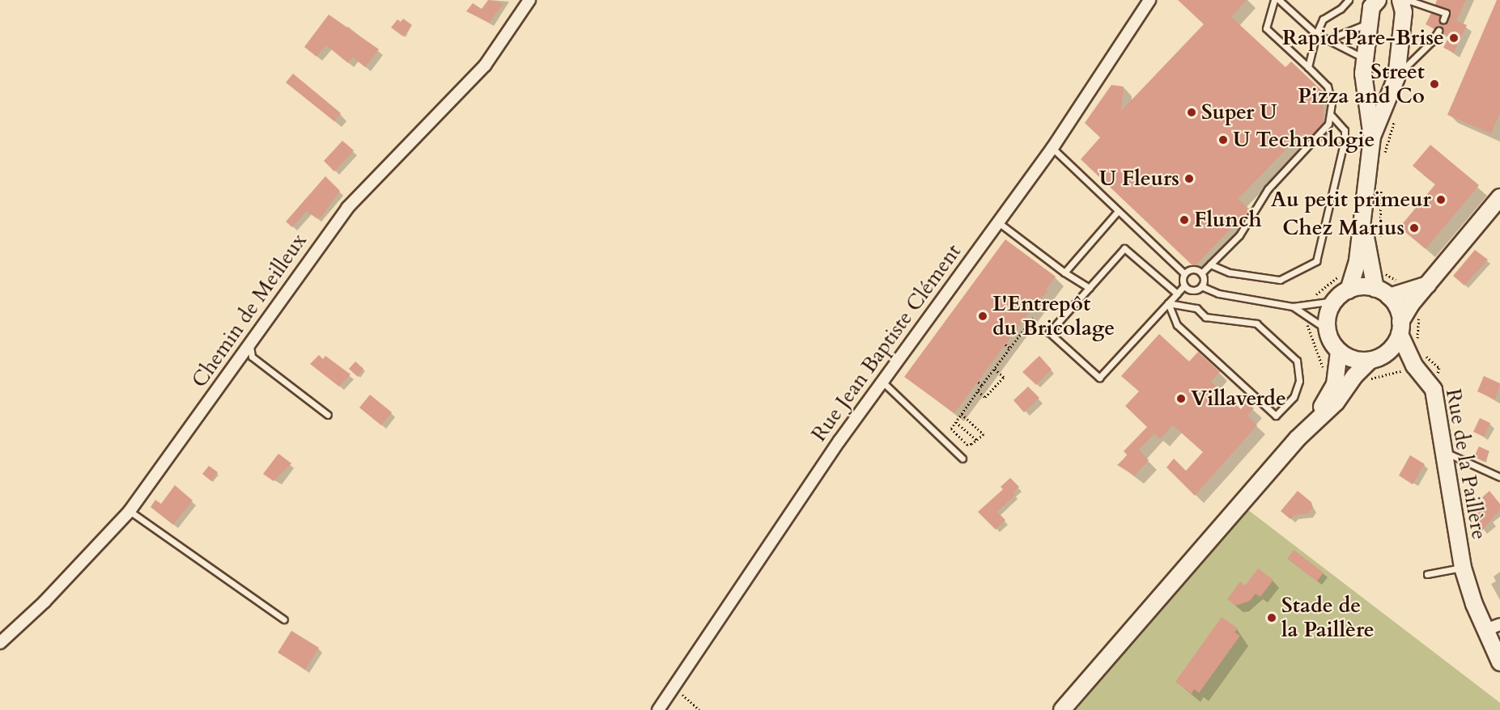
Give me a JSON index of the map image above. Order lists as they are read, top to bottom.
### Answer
{
  "streets": {
    "main road": ["Rue de la Paillère"],
    "street": ["Chemin de Meilleux", "Rue Jean Baptiste Clément"]
  },
  "places": [
    "Rapid Pare-Brise",
    "Street Pizza and Co",
    "Super U",
    "U Technologie",
    "U Fleurs",
    "Au petit primeur",
    "Flunch",
    "Chez Marius",
    "L'Entrepôt du Bricolage",
    "Villaverde",
    "Stade de la Paillère"
  ]
}
